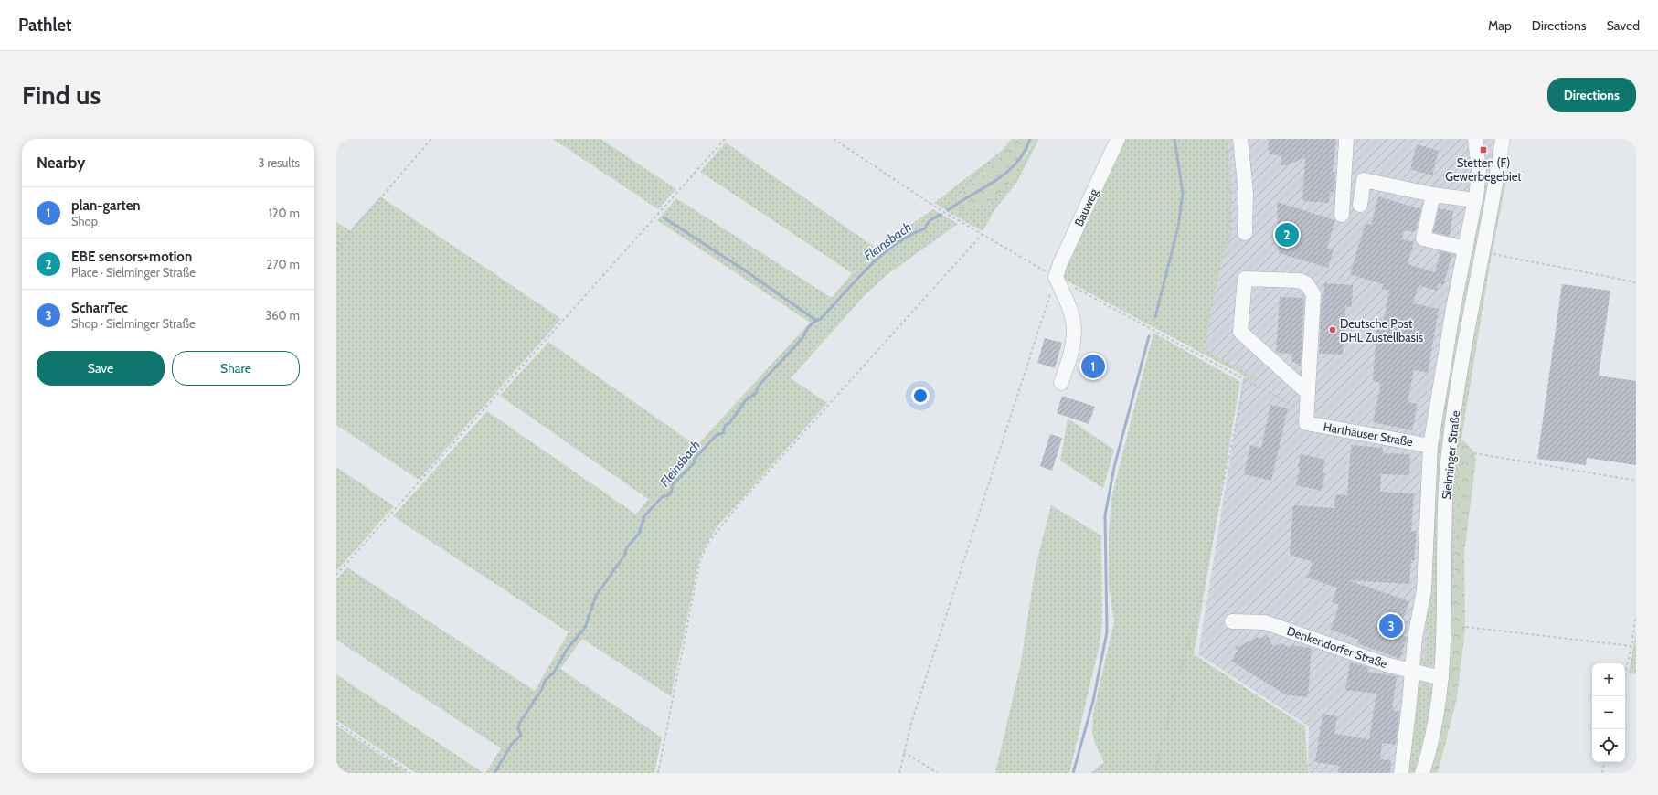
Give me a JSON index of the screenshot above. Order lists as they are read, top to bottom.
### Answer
{
  "streets": {
    "street": [
      "Bauweg",
      "Harthäuser Straße",
      "Sielminger Straße",
      "Denkendorfer Straße"
    ]
  },
  "crossings": [
    ["Harthäuser Straße", "Sielminger Straße"],
    ["Sielminger Straße", "Denkendorfer Straße"]
  ],
  "water": ["Fleinsbach"],
  "places": {
    "transit": ["Stetten (F) Gewerbegebiet"],
    "other": ["Deutsche Post DHL Zustellbasis"]
  },
  "page": {
    "header": "Pathlet",
    "nav": ["Map", "Directions", "Saved"],
    "buttons": [
      "Directions",
      ["Save", "Share"]
    ],
    "title": "Find us",
    "heading": ["Nearby", "3 results"],
    "list": [
      {
        "mark": "1",
        "name": "plan-garten",
        "note": "Shop",
        "value": "120 m"
      },
      {
        "mark": "2",
        "name": "EBE sensors+motion",
        "note": "Place · Sielminger Straße",
        "value": "270 m"
      },
      {
        "mark": "3",
        "name": "ScharrTec",
        "note": "Shop · Sielminger Straße",
        "value": "360 m"
      }
    ],
    "pins": ["2", "1", "3"],
    "map_buttons": ["+", "−"]
  }
}
